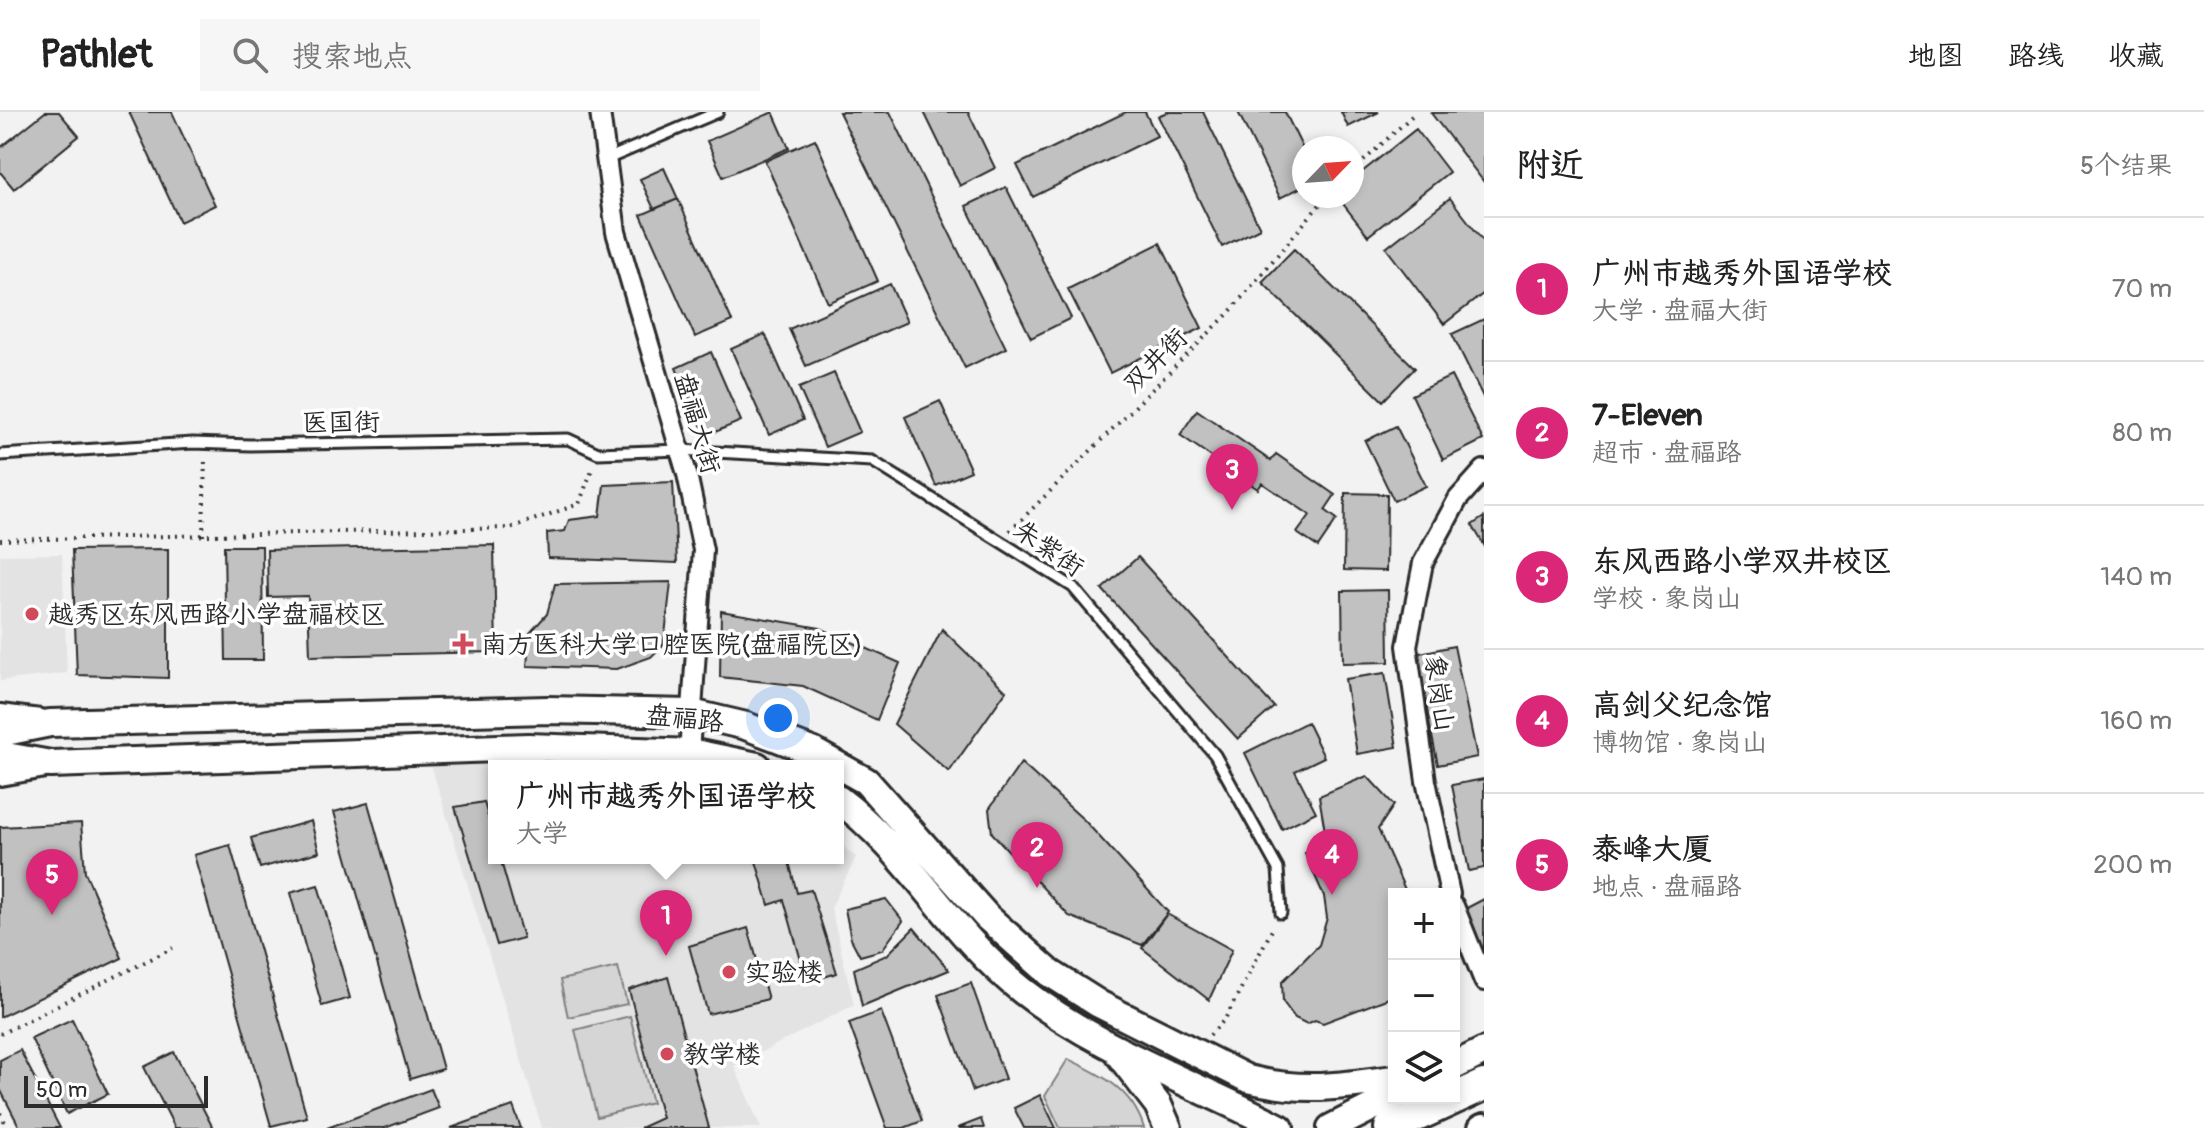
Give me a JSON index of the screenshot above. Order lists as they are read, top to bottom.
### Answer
{
  "streets": {
    "main road": ["盘福路"],
    "street": ["盘福大街", "象岗山"],
    "lane": ["医国街", "朱紫街"],
    "path": ["双井街"]
  },
  "crossings": [
    ["双井街", "朱紫街"],
    ["医国街", "盘福大街"],
    ["医国街", "朱紫街"],
    ["盘福大街", "朱紫街"],
    ["盘福大街", "盘福路"]
  ],
  "places": {
    "other": ["越秀区东风西路小学盘福校区", "实验楼", "教学楼"],
    "health": ["南方医科大学口腔医院(盘福院区)"]
  },
  "scale_bar": "50 m",
  "north": "top right",
  "page": {
    "header": "Pathlet",
    "search": "搜索地点",
    "nav": ["地图", "路线", "收藏"],
    "heading": ["附近", "5个结果"],
    "list": [
      {
        "mark": "1",
        "name": "广州市越秀外国语学校",
        "note": "大学 · 盘福大街",
        "value": "70 m"
      },
      {
        "mark": "2",
        "name": "7-Eleven",
        "note": "超市 · 盘福路",
        "value": "80 m"
      },
      {
        "mark": "3",
        "name": "东风西路小学双井校区",
        "note": "学校 · 象岗山",
        "value": "140 m"
      },
      {
        "mark": "4",
        "name": "高剑父纪念馆",
        "note": "博物馆 · 象岗山",
        "value": "160 m"
      },
      {
        "mark": "5",
        "name": "泰峰大厦",
        "note": "地点 · 盘福路",
        "value": "200 m"
      }
    ],
    "pins": [
      "3",
      "2",
      "4",
      "5",
      "1"
    ],
    "popup": ["广州市越秀外国语学校", "大学"],
    "map_buttons": ["+", "−"],
    "scale": "50 m"
  }
}
